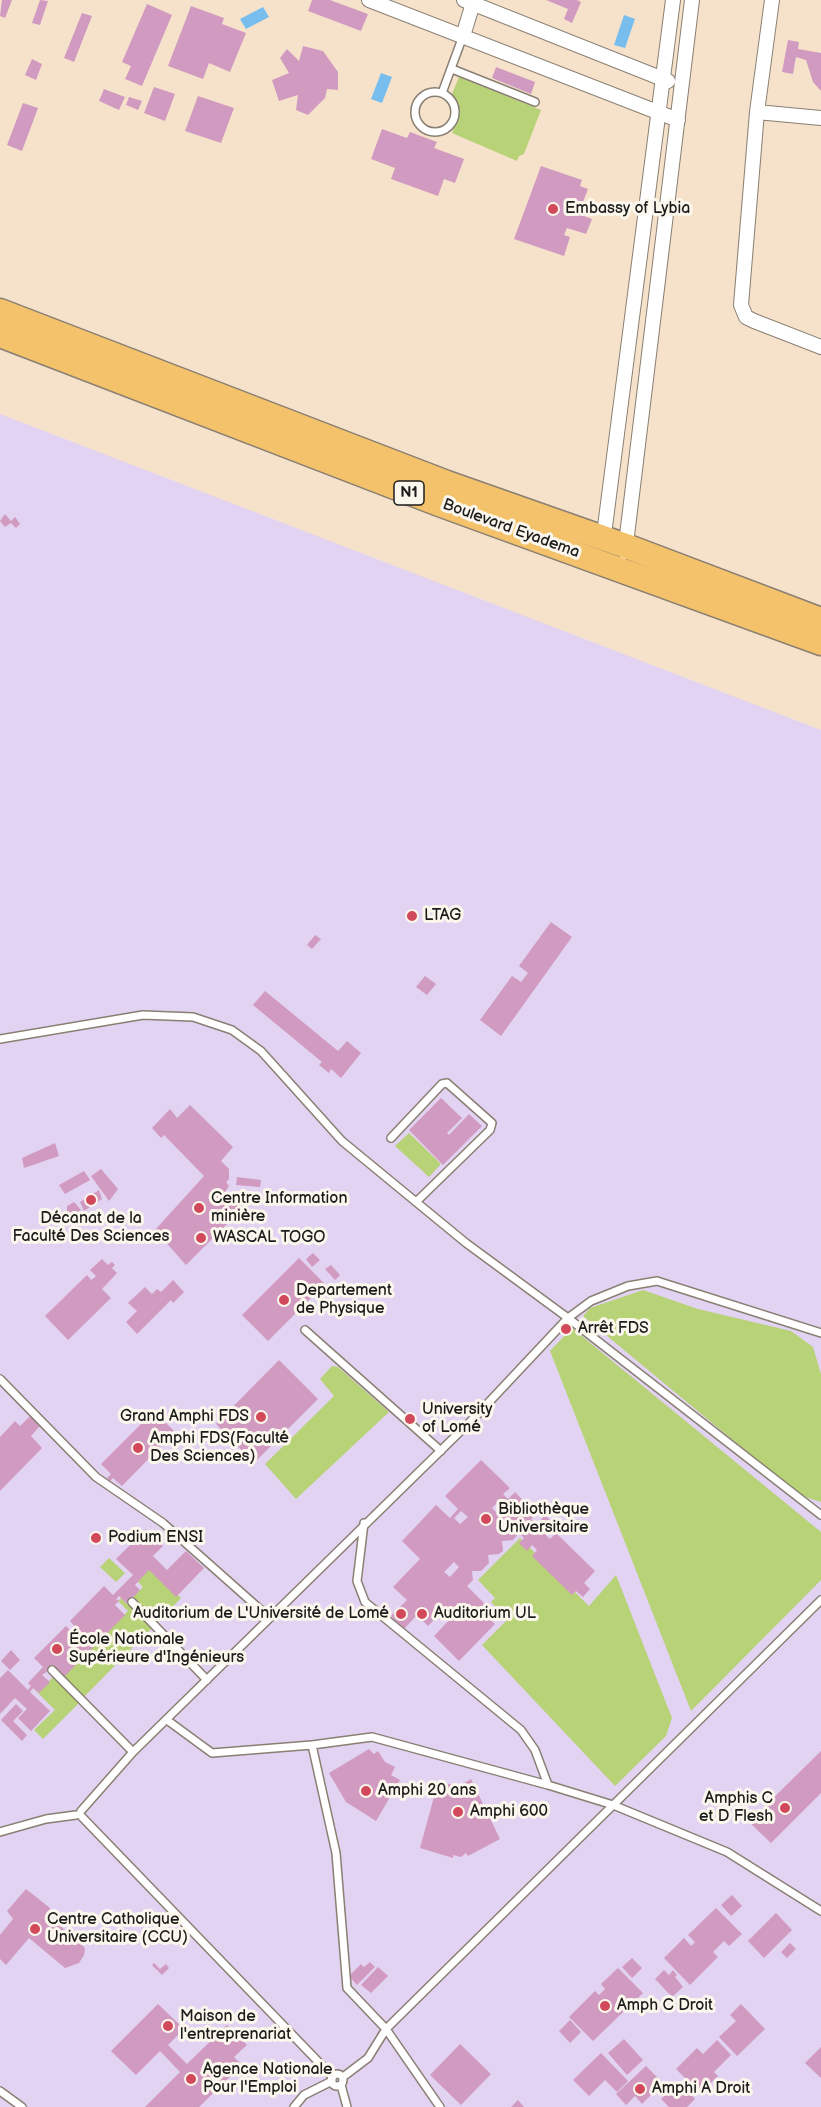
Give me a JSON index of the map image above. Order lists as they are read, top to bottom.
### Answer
{
  "streets": {
    "highway": ["N1", "Boulevard Eyadema"]
  },
  "crossings": [
    ["N1", "Boulevard Eyadema"]
  ],
  "places": [
    "Embassy of Lybia",
    "LTAG",
    "Décanat de la Faculté Des Sciences",
    "Centre Information minière",
    "WASCAL TOGO",
    "Departement de Physique",
    "Arrêt FDS",
    "Grand Amphi FDS",
    "University of Lomé",
    "Amphi FDS(Faculté Des Sciences)",
    "Bibliothèque Universitaire",
    "Podium ENSI",
    "Auditorium de L'Université de Lomé",
    "Auditorium UL",
    "École Nationale Supérieure d'Ingénieurs",
    "Amphi 20 ans",
    "Amphis C et D Flesh",
    "Amphi 600",
    "Centre Catholique Universitaire (CCU)",
    "Amph C Droit",
    "Maison de l'entreprenariat",
    "Agence Nationale Pour l'Emploi",
    "Amphi A Droit"
  ]
}
